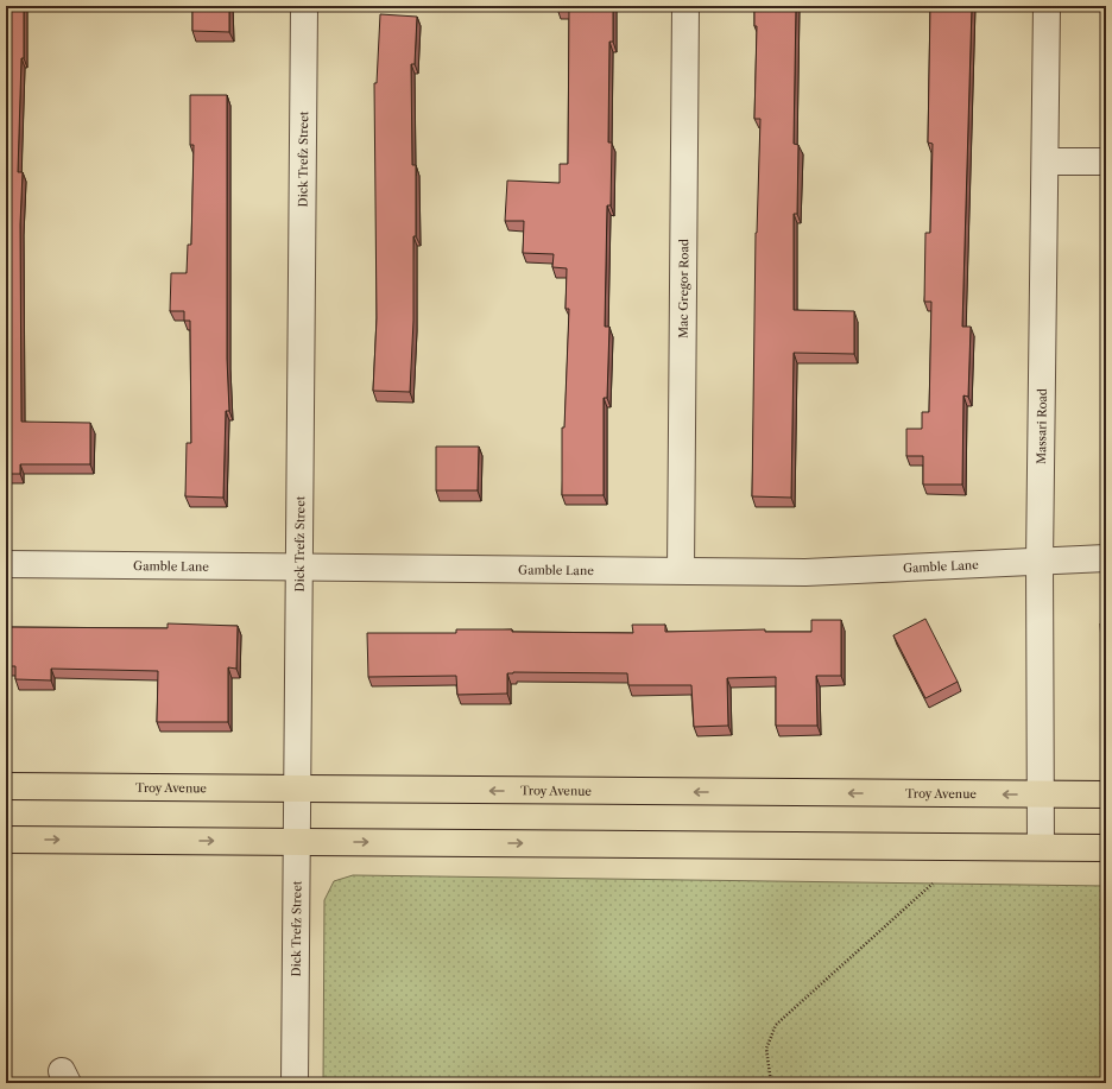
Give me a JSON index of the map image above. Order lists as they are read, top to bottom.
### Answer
{
  "streets": {
    "main road": ["Troy Avenue"],
    "street": [
      "Dick Trefz Street",
      "Mac Gregor Road",
      "Massari Road",
      "Gamble Lane"
    ]
  },
  "crossings": [
    ["Dick Trefz Street", "Gamble Lane"],
    ["Dick Trefz Street", "Troy Avenue"],
    ["Mac Gregor Road", "Gamble Lane"],
    ["Massari Road", "Gamble Lane"],
    ["Massari Road", "Troy Avenue"]
  ]
}
